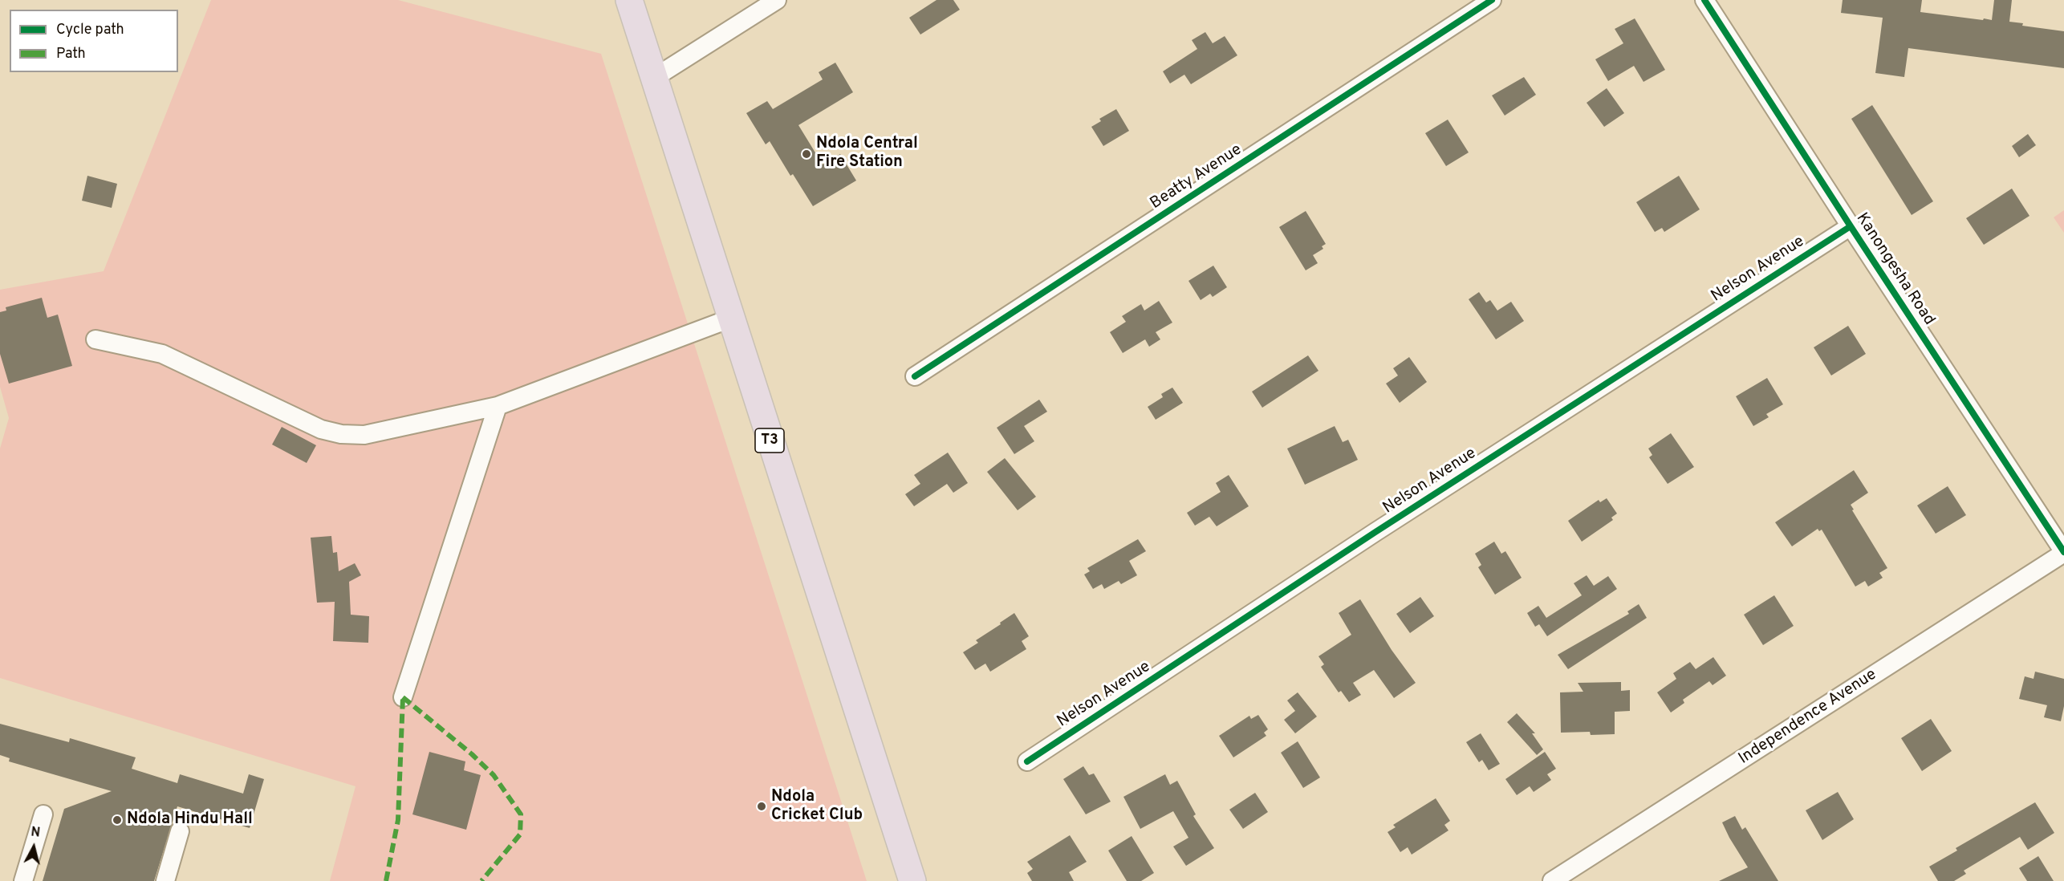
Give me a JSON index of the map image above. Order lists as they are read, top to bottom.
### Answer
{
  "streets": {
    "highway": ["T3"],
    "street": [
      "Beatty Avenue",
      "Nelson Avenue",
      "Kanongesha Road",
      "Independence Avenue"
    ]
  },
  "crossings": [
    ["Nelson Avenue", "Kanongesha Road"],
    ["Kanongesha Road", "Independence Avenue"]
  ],
  "places": ["Ndola Central Fire Station", "Ndola Cricket Club", "Ndola Hindu Hall"],
  "legend": ["Cycle path", "Path"],
  "north": "top"
}
